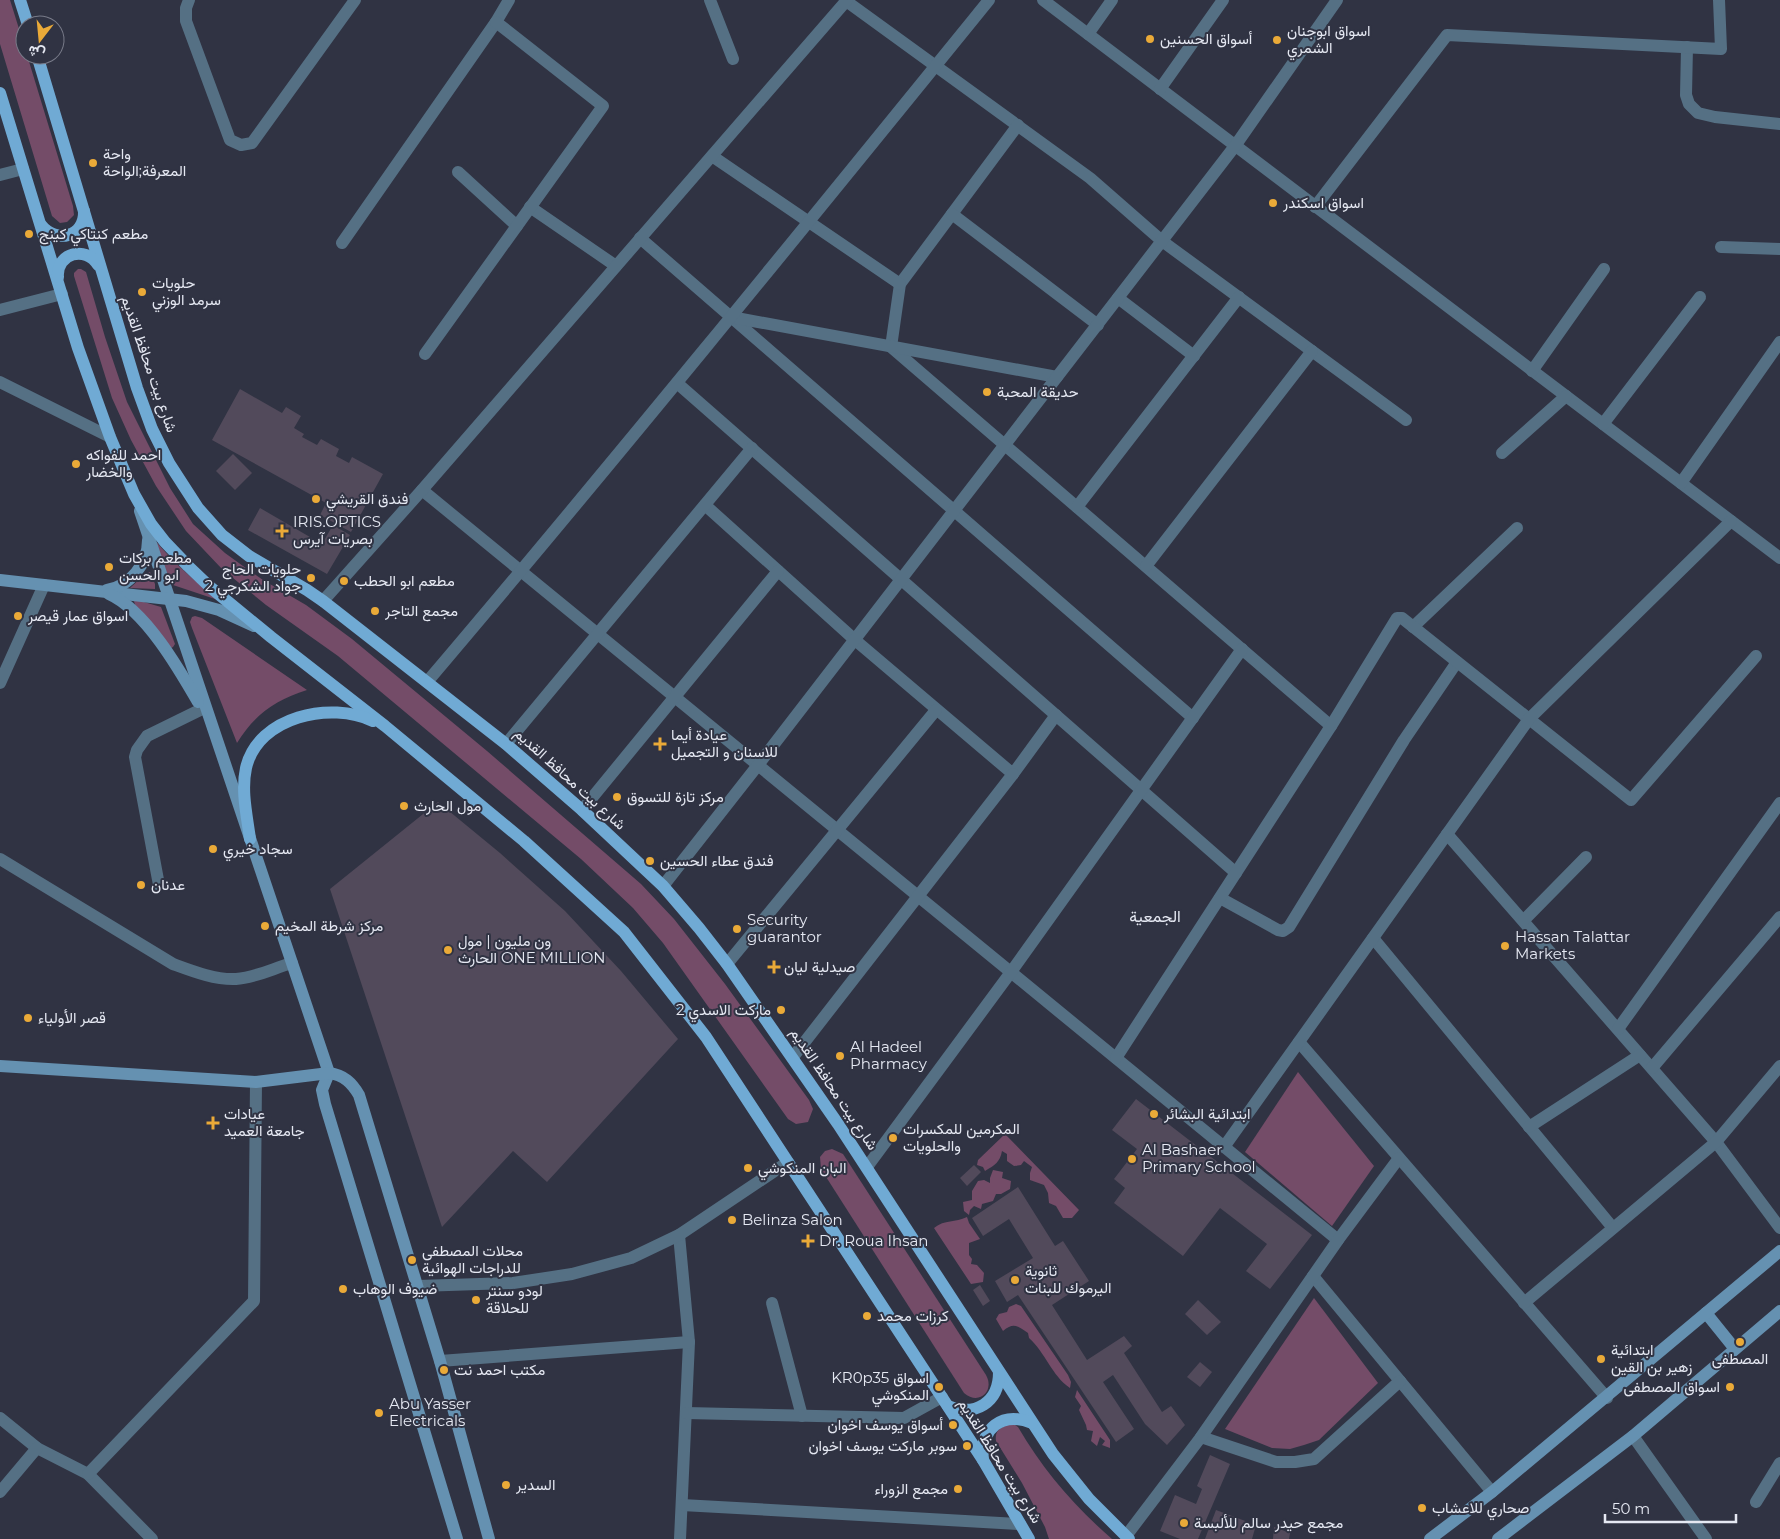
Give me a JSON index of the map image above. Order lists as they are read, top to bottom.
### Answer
{
  "streets": {
    "main road": ["شارع بيت محافظ القديم"]
  },
  "districts": ["الجمعية"],
  "places": {
    "other": [
      "أسواق الحسنين",
      "اسواق ابوجنان الشمري",
      "واحة المعرفة;الواحة",
      "اسواق اسكندر",
      "مطعم كنتاكي كينج",
      "حلويات سرمد الوزني",
      "حديقة المحبة",
      "احمد للفواكه والخضار",
      "فندق القريشي",
      "مطعم بركات ابو الحسن",
      "حلويات الحاج جواد الشكرجي 2",
      "مطعم ابو الحطب",
      "مجمع التاجر",
      "اسواق عمار قيصر",
      "مركز تازة للتسوق",
      "مول الحارث",
      "سجاد خيري",
      "فندق عطاء الحسين",
      "عدنان",
      "مركز شرطة المخيم",
      "Security guarantor",
      "Hassan Talattar Markets",
      "ون مليون | مول الحارث ONE MILLION",
      "ماركت الاسدي 2",
      "قصر الأولياء",
      "Al Hadeel Pharmacy",
      "ابتدائية البشائر",
      "المكرمين للمكسرات والحلويات",
      "Al Bashaer Primary School",
      "البان المنكوشي",
      "Belinza Salon",
      "محلات المصطفى للدراجات الهوائية",
      "ثانوية اليرموك للبنات",
      "ضيوف الوهاب",
      "لودو سنتر للحلاقة",
      "كرزات محمد",
      "المصطفى",
      "ابتدائية زهير بن القين",
      "مكتب احمد نت",
      "KR0p35 اسواق المنكوشي",
      "اسواق المصطفى",
      "Abu Yasser Electricals",
      "أسواق يوسف اخوان",
      "سوبر ماركت يوسف اخوان",
      "السدير",
      "مجمع الزوراء",
      "صحاري للاعشاب",
      "مجمع حيدر سالم للألبسة"
    ],
    "health": [
      "IRIS.OPTICS بصريات آيرس",
      "عيادة أيما للاسنان و التجميل",
      "صيدلية ليان",
      "عيادات جامعة العميد",
      "Dr. Roua Ihsan"
    ]
  },
  "scale_bar": "50 m",
  "north": "bottom"
}
